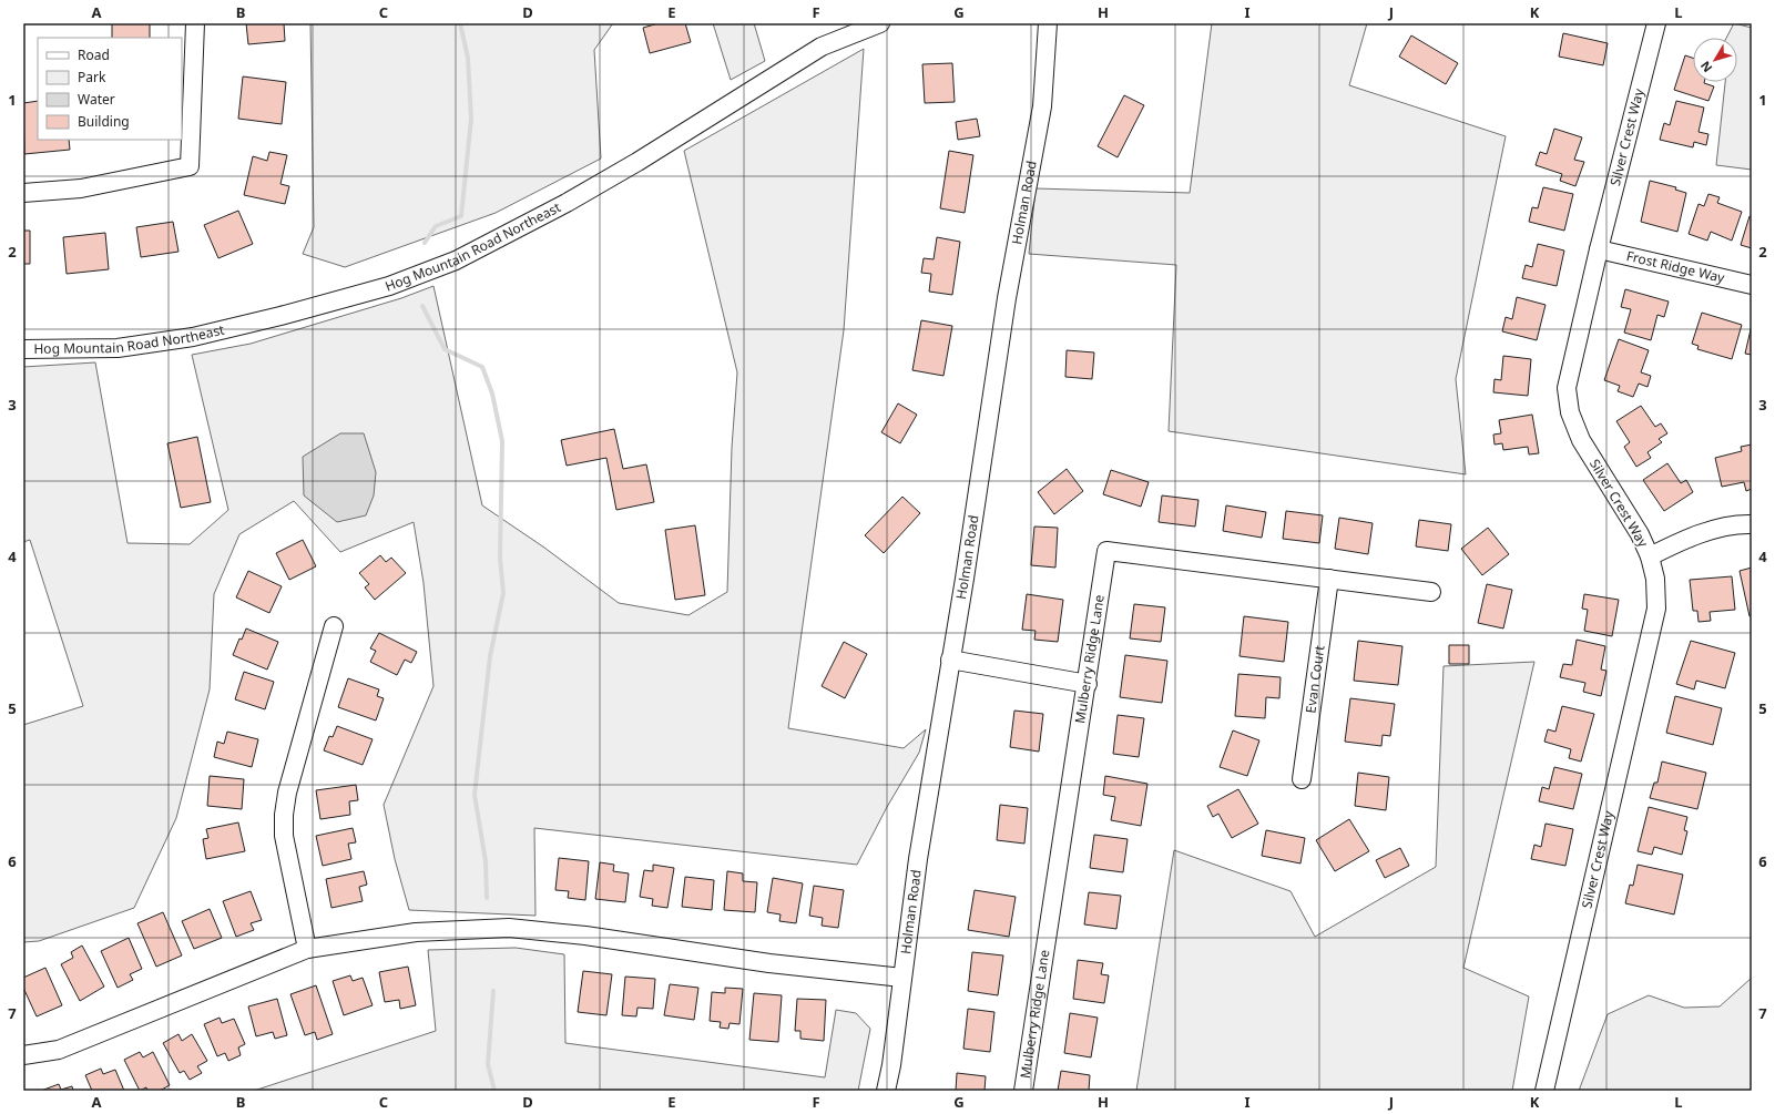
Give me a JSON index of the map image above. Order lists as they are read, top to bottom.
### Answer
{
  "streets": {
    "street": [
      "Silver Crest Way",
      "Holman Road",
      "Hog Mountain Road Northeast",
      "Frost Ridge Way",
      "Mulberry Ridge Lane",
      "Evan Court"
    ]
  },
  "crossings": [
    ["Silver Crest Way", "Frost Ridge Way"],
    ["Mulberry Ridge Lane", "Evan Court"]
  ],
  "legend": [
    "Road",
    "Park",
    "Water",
    "Building"
  ],
  "north": "bottom left",
  "grid": {
    "columns": [
      "A",
      "B",
      "C",
      "D",
      "E",
      "F",
      "G",
      "H",
      "I",
      "J",
      "K",
      "L"
    ],
    "rows": [
      "1",
      "2",
      "3",
      "4",
      "5",
      "6",
      "7"
    ]
  }
}
